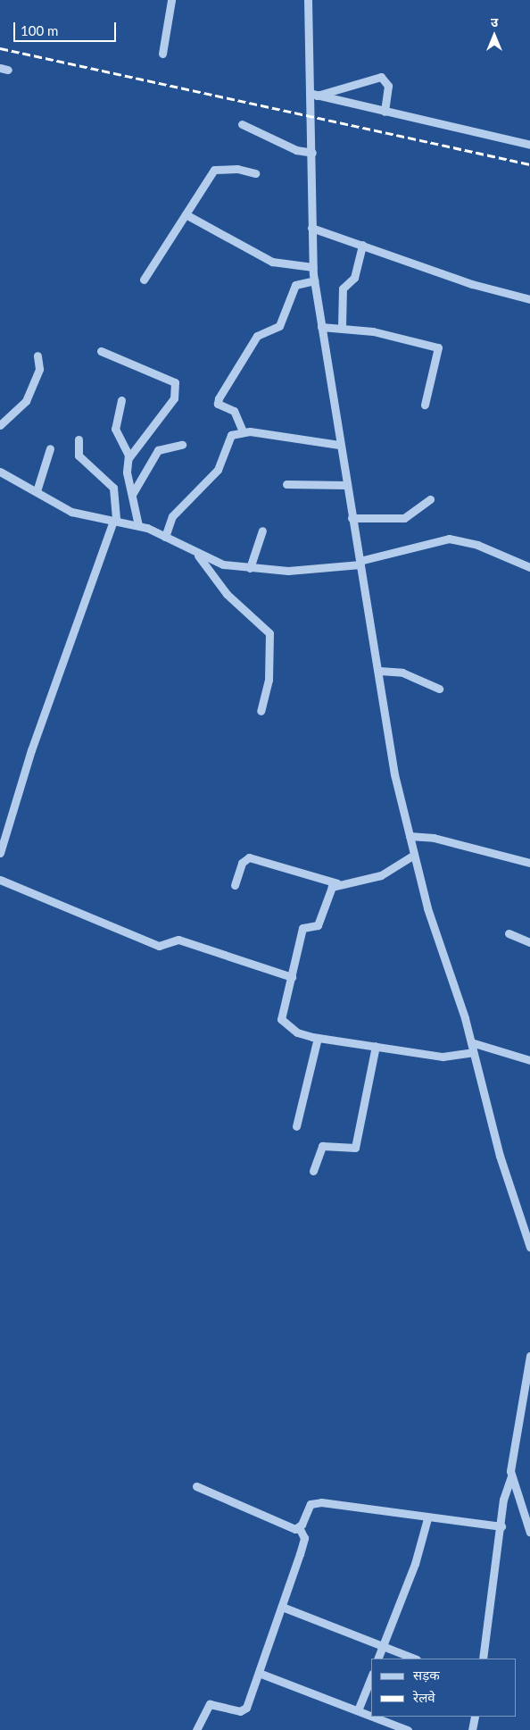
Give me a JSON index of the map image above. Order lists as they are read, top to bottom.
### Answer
{
  "legend": ["सड़क", "रेलवे"],
  "scale_bar": "100 m",
  "north": "top"
}
